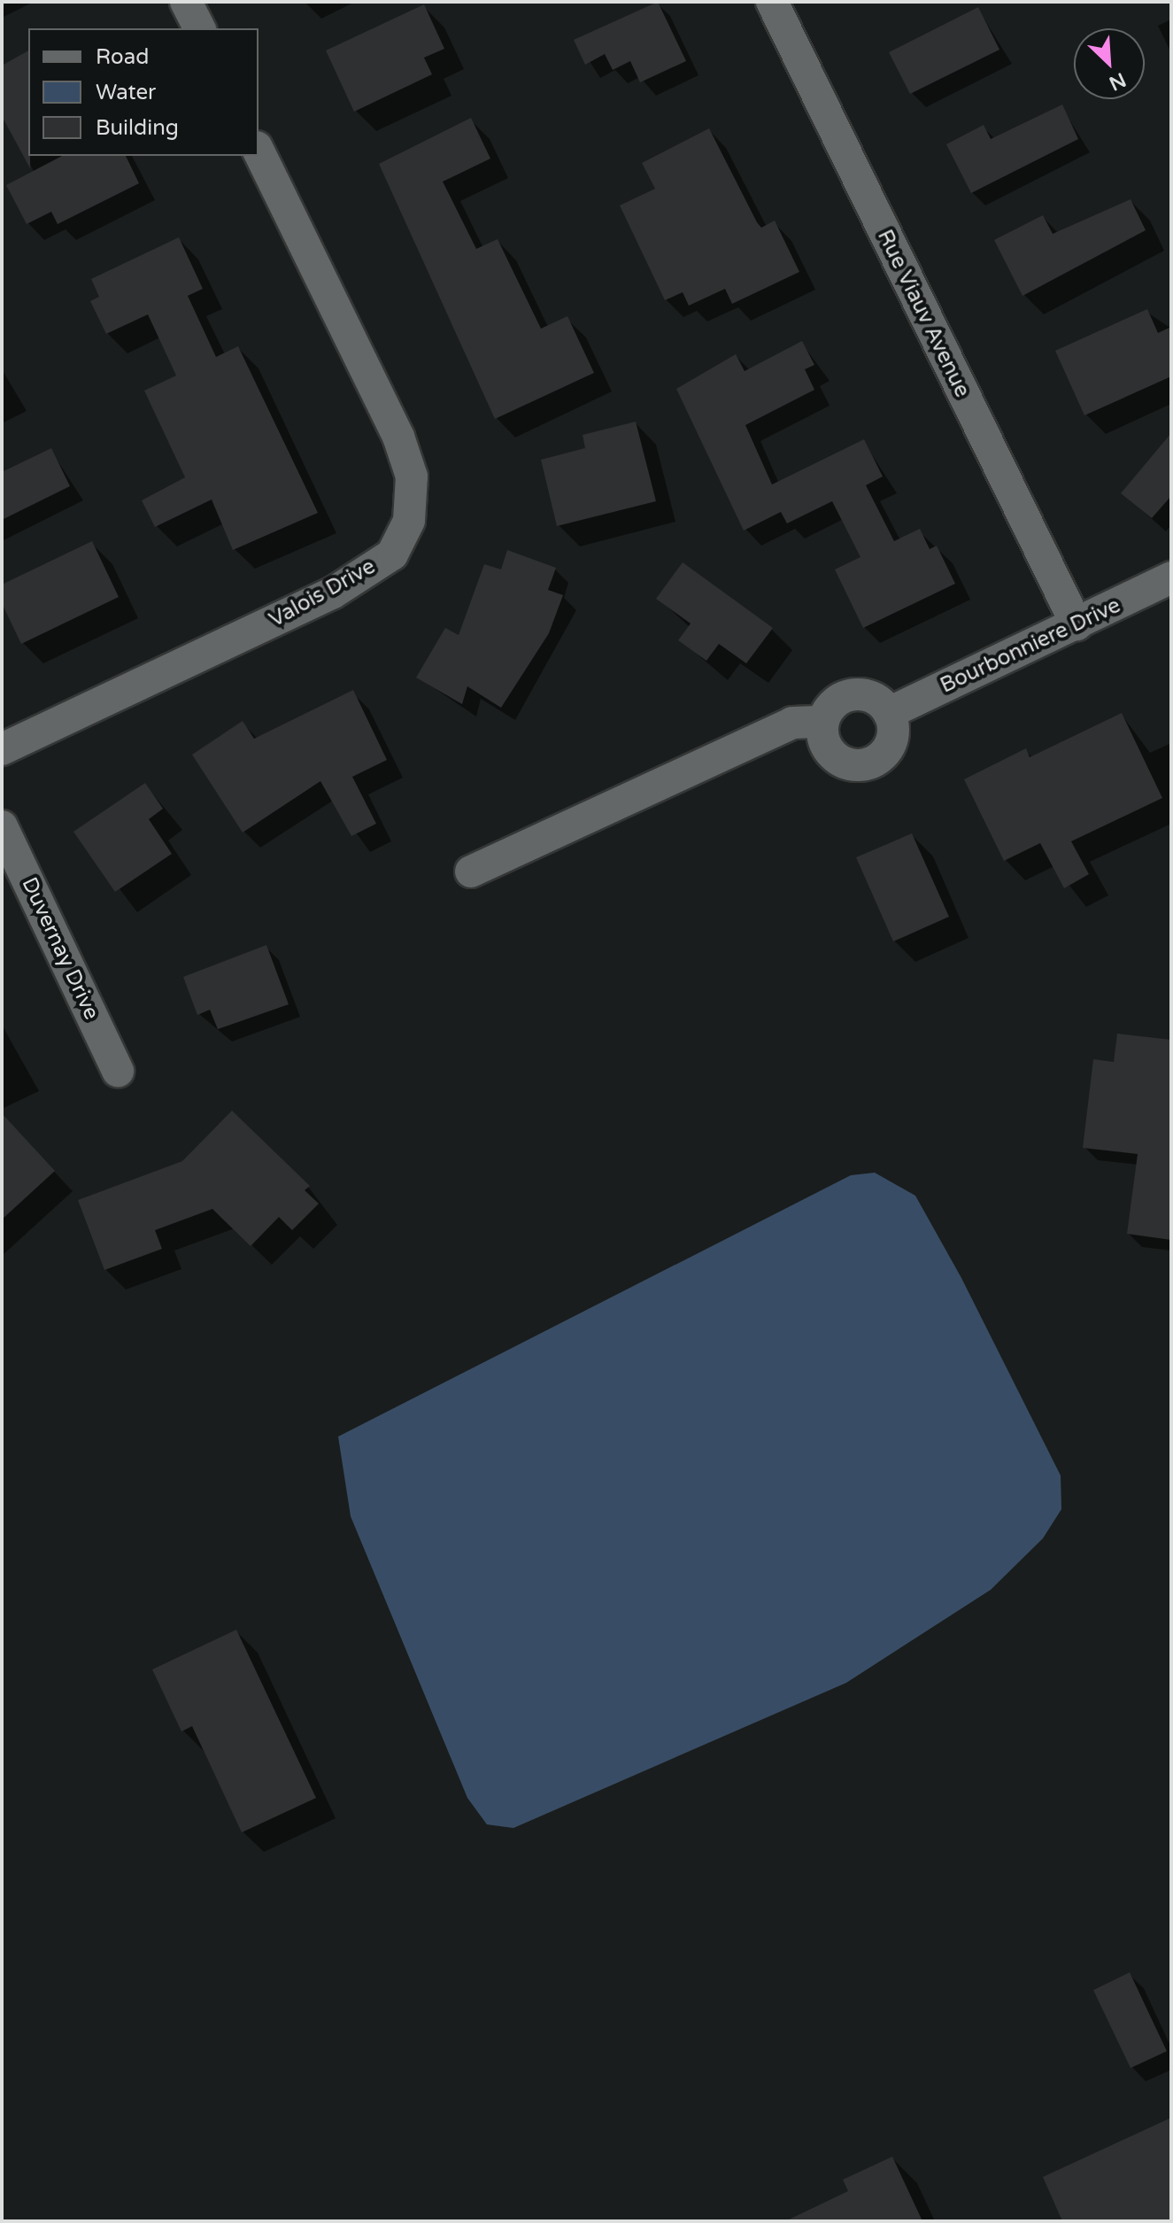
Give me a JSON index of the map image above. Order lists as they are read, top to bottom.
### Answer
{
  "streets": {
    "street": [
      "Rue Viauv Avenue",
      "Valois Drive",
      "Bourbonniere Drive",
      "Duvernay Drive"
    ]
  },
  "crossings": [
    ["Rue Viauv Avenue", "Bourbonniere Drive"]
  ],
  "legend": ["Road", "Water", "Building"],
  "north": "bottom right"
}
